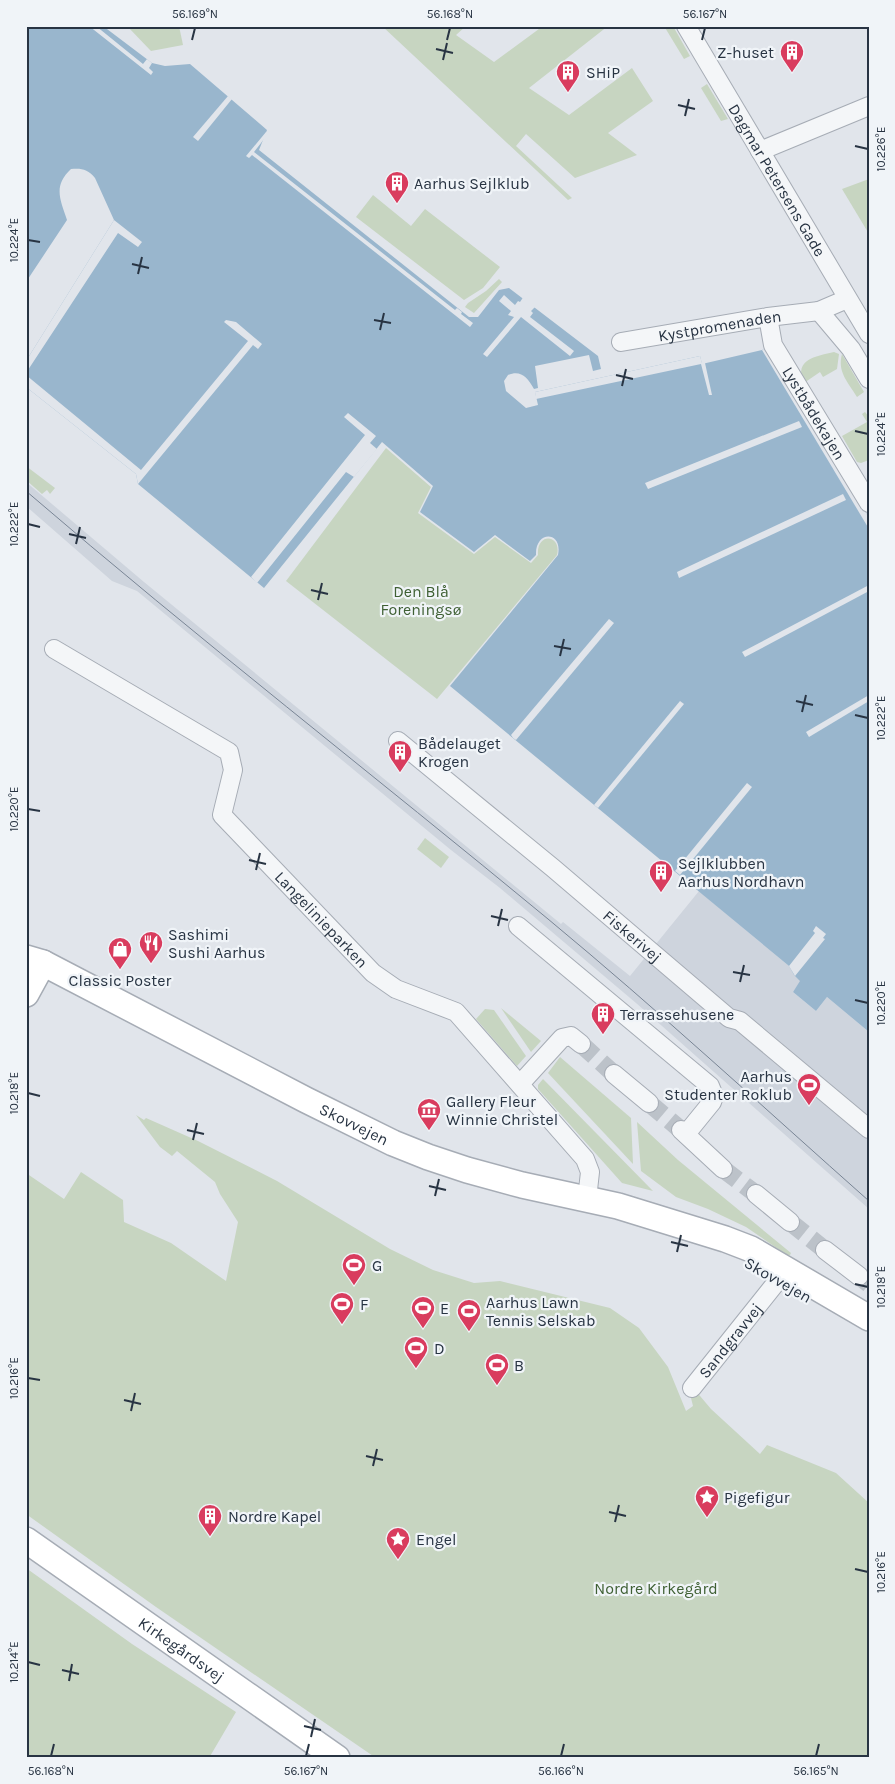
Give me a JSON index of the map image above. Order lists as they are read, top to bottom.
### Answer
{
  "streets": {
    "street": [
      "Dagmar Petersens Gade",
      "Kystpromenaden",
      "Lystbådekajen",
      "Langelinieparken",
      "Fiskerivej",
      "Skovvejen",
      "Sandgravvej",
      "Kirkegårdsvej"
    ]
  },
  "crossings": [
    ["Dagmar Petersens Gade", "Kystpromenaden"],
    ["Kystpromenaden", "Lystbådekajen"],
    ["Langelinieparken", "Skovvejen"],
    ["Skovvejen", "Sandgravvej"]
  ],
  "parks": ["Den Blå Foreningsø", "Nordre Kirkegård"],
  "places": {
    "building": [
      "Z-huset",
      "SHiP",
      "Aarhus Sejlklub",
      "Bådelauget Krogen",
      "Sejlklubben Aarhus Nordhavn",
      "Terrassehusene",
      "Nordre Kapel"
    ],
    "restaurant": ["Sashimi Sushi Aarhus"],
    "shop": ["Classic Poster"],
    "sports": [
      "Aarhus Studenter Roklub",
      "G",
      "F",
      "E",
      "Aarhus Lawn Tennis Selskab",
      "D",
      "B"
    ],
    "museum": ["Gallery Fleur Winnie Christel"],
    "place": ["Pigefigur", "Engel"]
  },
  "coordinates": [
    "56.169°N",
    "56.168°N",
    "56.167°N",
    "10.226°E",
    "10.224°E",
    "10.222°E",
    "10.220°E",
    "10.218°E",
    "10.216°E",
    "10.214°E",
    "56.166°N",
    "56.165°N"
  ]
}
